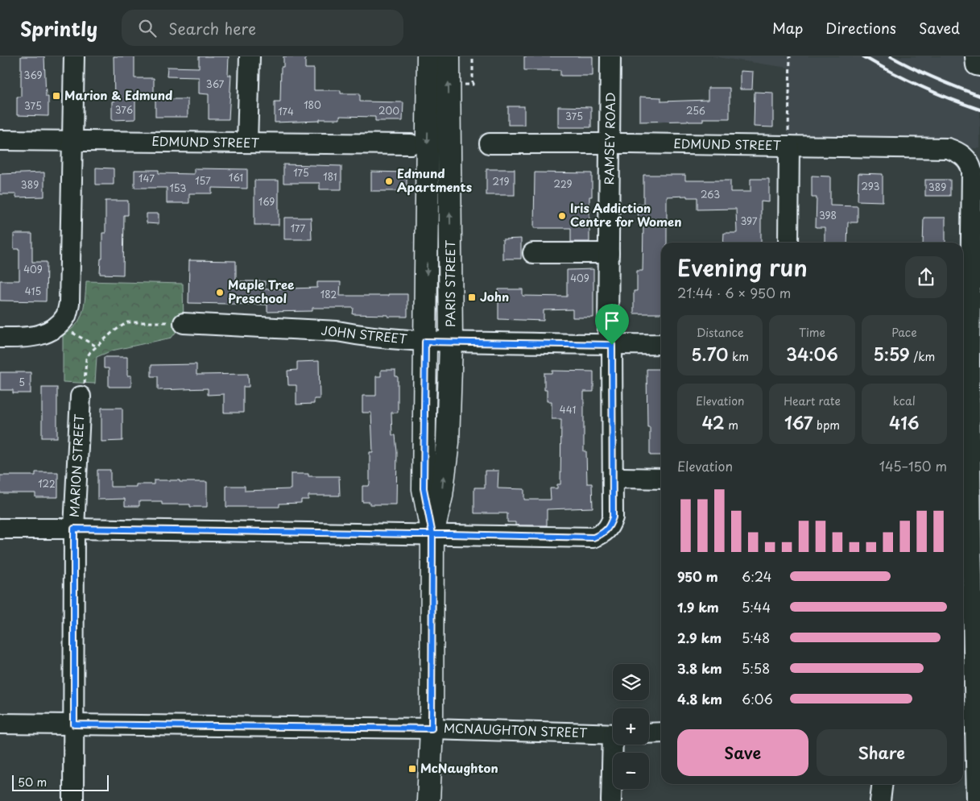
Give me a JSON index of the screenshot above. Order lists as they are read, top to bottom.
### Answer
{
  "streets": {
    "main road": ["PARIS STREET"],
    "street": [
      "RAMSEY ROAD",
      "EDMUND STREET",
      "JOHN STREET",
      "MARION STREET",
      "MCNAUGHTON STREET"
    ]
  },
  "crossings": [
    ["RAMSEY ROAD", "EDMUND STREET"],
    ["RAMSEY ROAD", "PARIS STREET"],
    ["RAMSEY ROAD", "JOHN STREET"],
    ["PARIS STREET", "JOHN STREET"],
    ["PARIS STREET", "MCNAUGHTON STREET"],
    ["MARION STREET", "MCNAUGHTON STREET"]
  ],
  "places": {
    "transit": ["Marion & Edmund", "John", "McNaughton"],
    "other": ["Edmund Apartments", "Iris Addiction Centre for Women", "Maple Tree Preschool"]
  },
  "house_numbers": [
    "369",
    "367",
    "180",
    "375",
    "376",
    "200",
    "256",
    "174",
    "375",
    "175",
    "181",
    "161",
    "147",
    "157",
    "219",
    "229",
    "389",
    "293",
    "389",
    "153",
    "263",
    "169",
    "398",
    "397",
    "177",
    "409",
    "409",
    "415",
    "182",
    "5",
    "441",
    "122"
  ],
  "scale_bar": "50 m",
  "page": {
    "header": "Sprintly",
    "search": "Search here",
    "nav": ["Map", "Directions", "Saved"],
    "heading": ["Evening run", "21:44 · 6 × 950 m"],
    "stats": [
      ["Distance", "5.70 km"],
      ["Time", "34:06"],
      ["Pace", "5:59 /km"],
      ["Elevation", "42 m"],
      ["Heart rate", "167 bpm"],
      ["kcal", "416"]
    ],
    "chart": ["Elevation", "145–150 m"],
    "list": [
      {
        "name": "950 m",
        "note": "6:24"
      },
      {
        "name": "1.9 km",
        "note": "5:44"
      },
      {
        "name": "2.9 km",
        "note": "5:48"
      },
      {
        "name": "3.8 km",
        "note": "5:58"
      },
      {
        "name": "4.8 km",
        "note": "6:06"
      }
    ],
    "map_buttons": ["+", "−"],
    "buttons": ["Save", "Share"],
    "scale": "50 m"
  }
}
